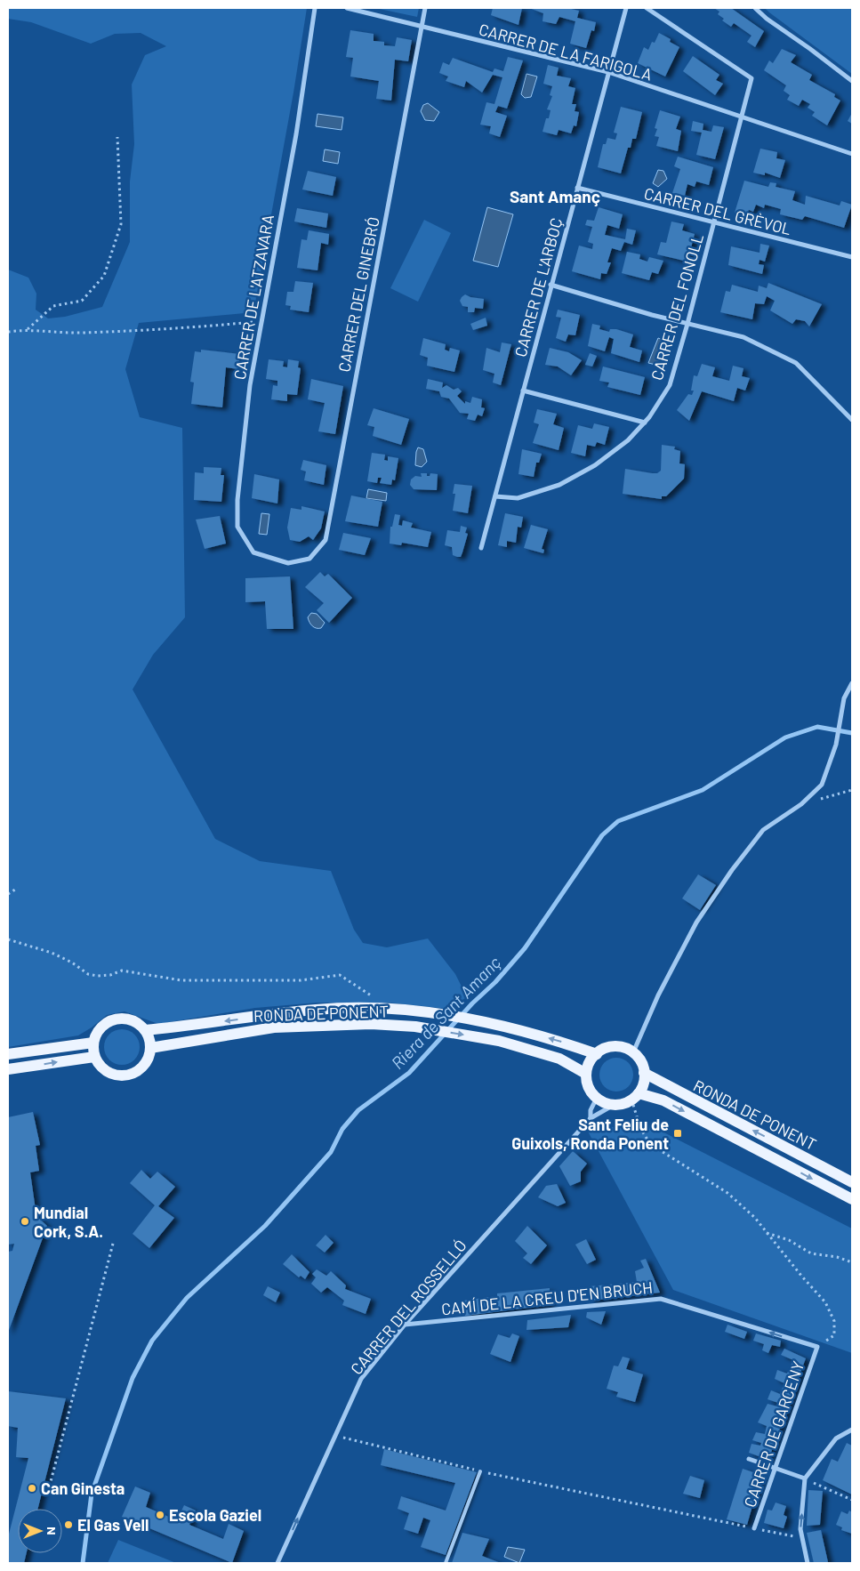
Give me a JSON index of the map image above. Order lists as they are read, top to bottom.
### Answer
{
  "streets": {
    "main road": ["RONDA DE PONENT"],
    "street": [
      "CARRER DE LA FARIGOLA",
      "CARRER DEL GRÈVOL",
      "CARRER DE L'ARBOÇ",
      "CARRER DEL GINEBRÓ",
      "CARRER DE L'ATZAVARA",
      "CARRER DEL FONOLL",
      "CAMÍ DE LA CREU D'EN BRUCH",
      "CARRER DEL ROSSELLÓ",
      "CARRER DE GARCENY"
    ]
  },
  "crossings": [
    ["CARRER DE LA FARIGOLA", "CARRER DE L'ARBOÇ"],
    ["CARRER DE LA FARIGOLA", "CARRER DEL GINEBRÓ"],
    ["CARRER DE LA FARIGOLA", "CARRER DEL FONOLL"],
    ["CARRER DEL GRÈVOL", "CARRER DE L'ARBOÇ"],
    ["CARRER DEL GRÈVOL", "CARRER DEL FONOLL"],
    ["CARRER DE L'ARBOÇ", "CARRER DEL FONOLL"],
    ["CARRER DEL GINEBRÓ", "CARRER DE L'ATZAVARA"],
    ["RONDA DE PONENT", "CARRER DEL ROSSELLÓ"],
    ["CAMÍ DE LA CREU D'EN BRUCH", "CARRER DEL ROSSELLÓ"],
    ["CAMÍ DE LA CREU D'EN BRUCH", "CARRER DE GARCENY"]
  ],
  "one_way": ["CAMÍ DE LA CREU D'EN BRUCH"],
  "districts": ["Sant Amanç"],
  "water": ["Riera de Sant Amanç"],
  "places": {
    "transit": ["Sant Feliu de Guixols, Ronda Ponent"],
    "other": [
      "Mundial Cork, S.A.",
      "Can Ginesta",
      "Escola Gaziel",
      "El Gas Vell"
    ]
  },
  "north": "right"
}
